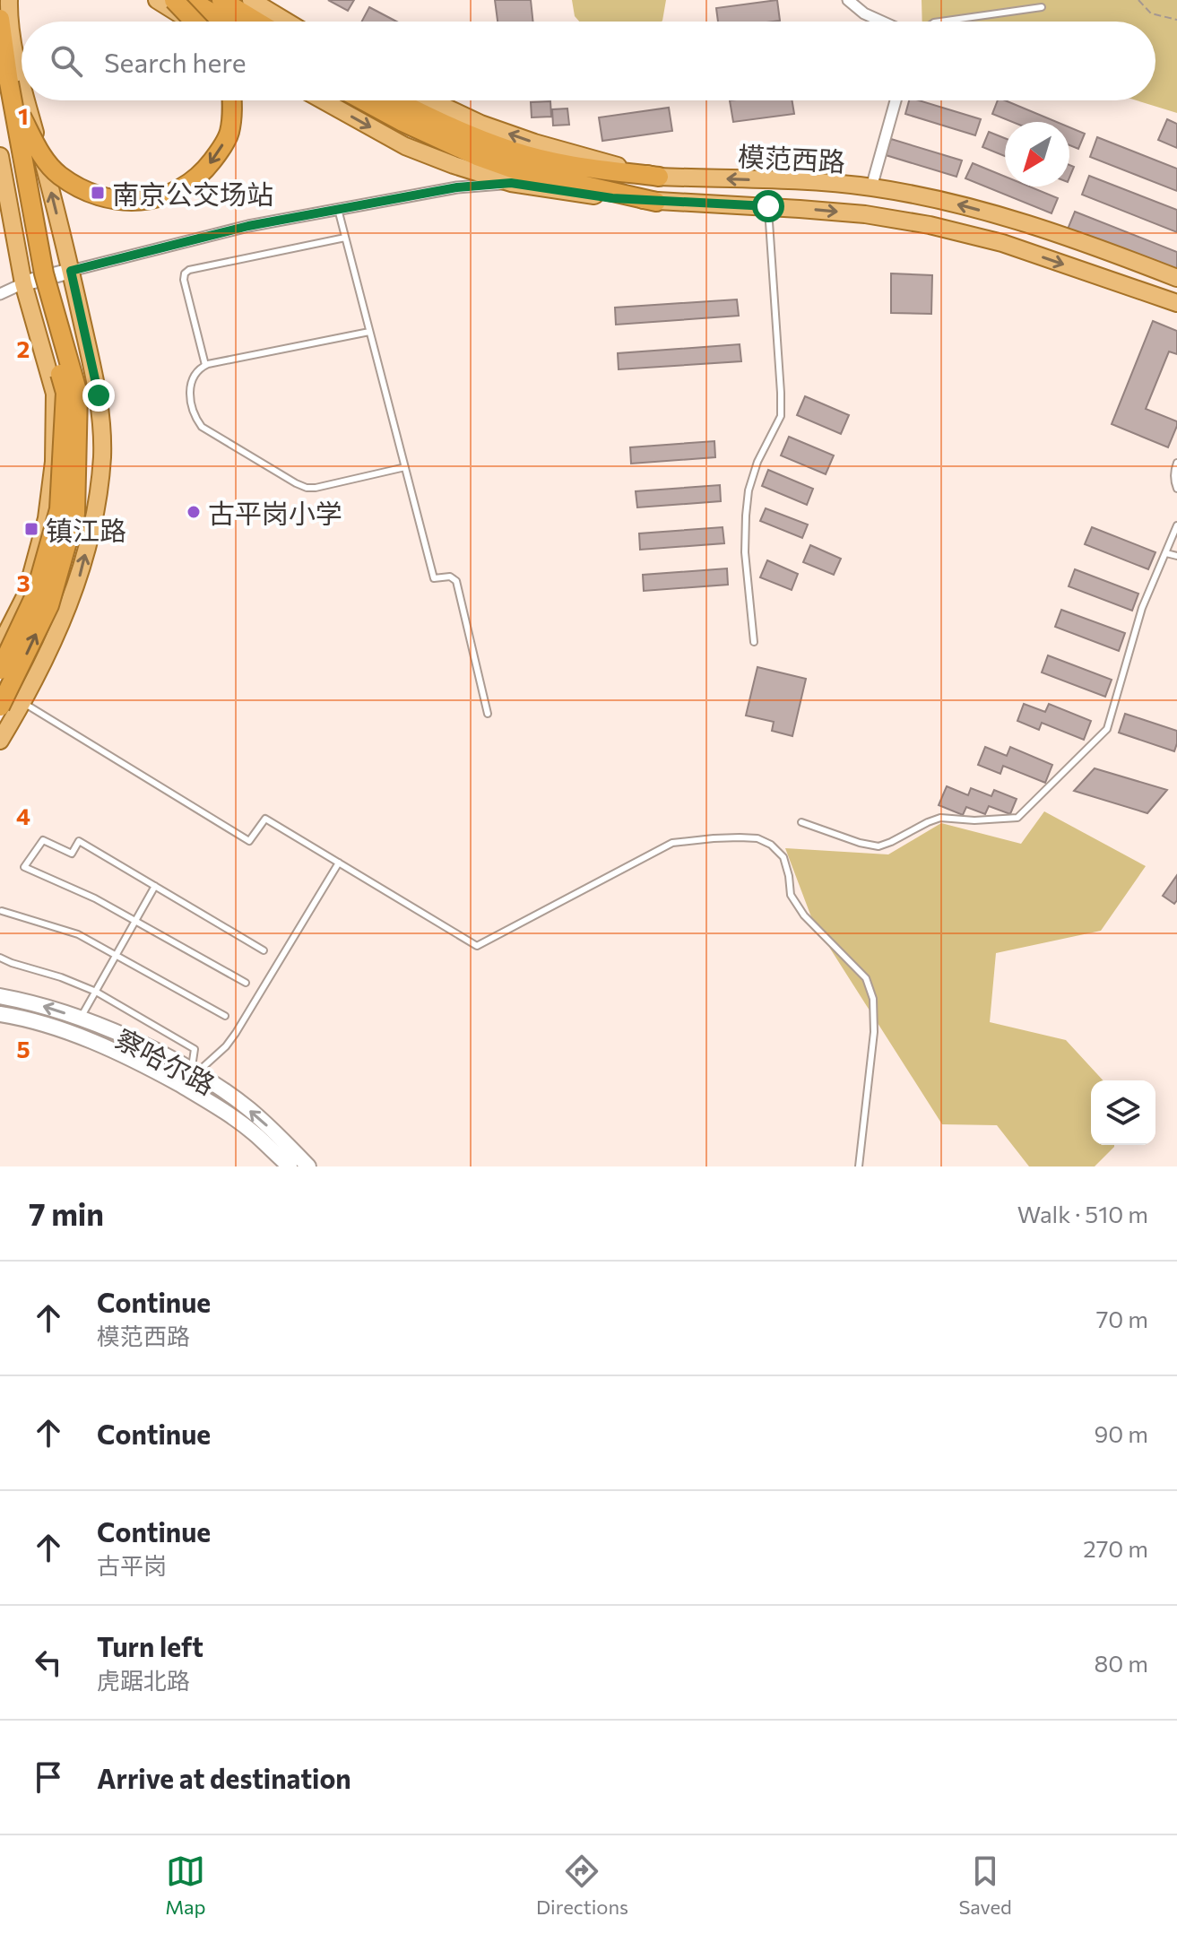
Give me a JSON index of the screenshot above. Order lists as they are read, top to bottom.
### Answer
{
  "streets": {
    "main road": ["模范西路", "察哈尔路"]
  },
  "places": {
    "transit": ["南京公交场站", "镇江路"],
    "other": ["古平岗小学"]
  },
  "north": "bottom left",
  "page": {
    "search": "Search here",
    "heading": ["7 min", "Walk · 510 m"],
    "list": [
      ["Continue", "模范西路", "70 m"],
      ["Continue", "90 m"],
      ["Continue", "古平岗", "270 m"],
      ["Turn left", "虎踞北路", "80 m"],
      "Arrive at destination"
    ],
    "nav": ["Map", "Directions", "Saved"]
  },
  "grid": {
    "rows": [
      "1",
      "2",
      "3",
      "4",
      "5"
    ]
  }
}
